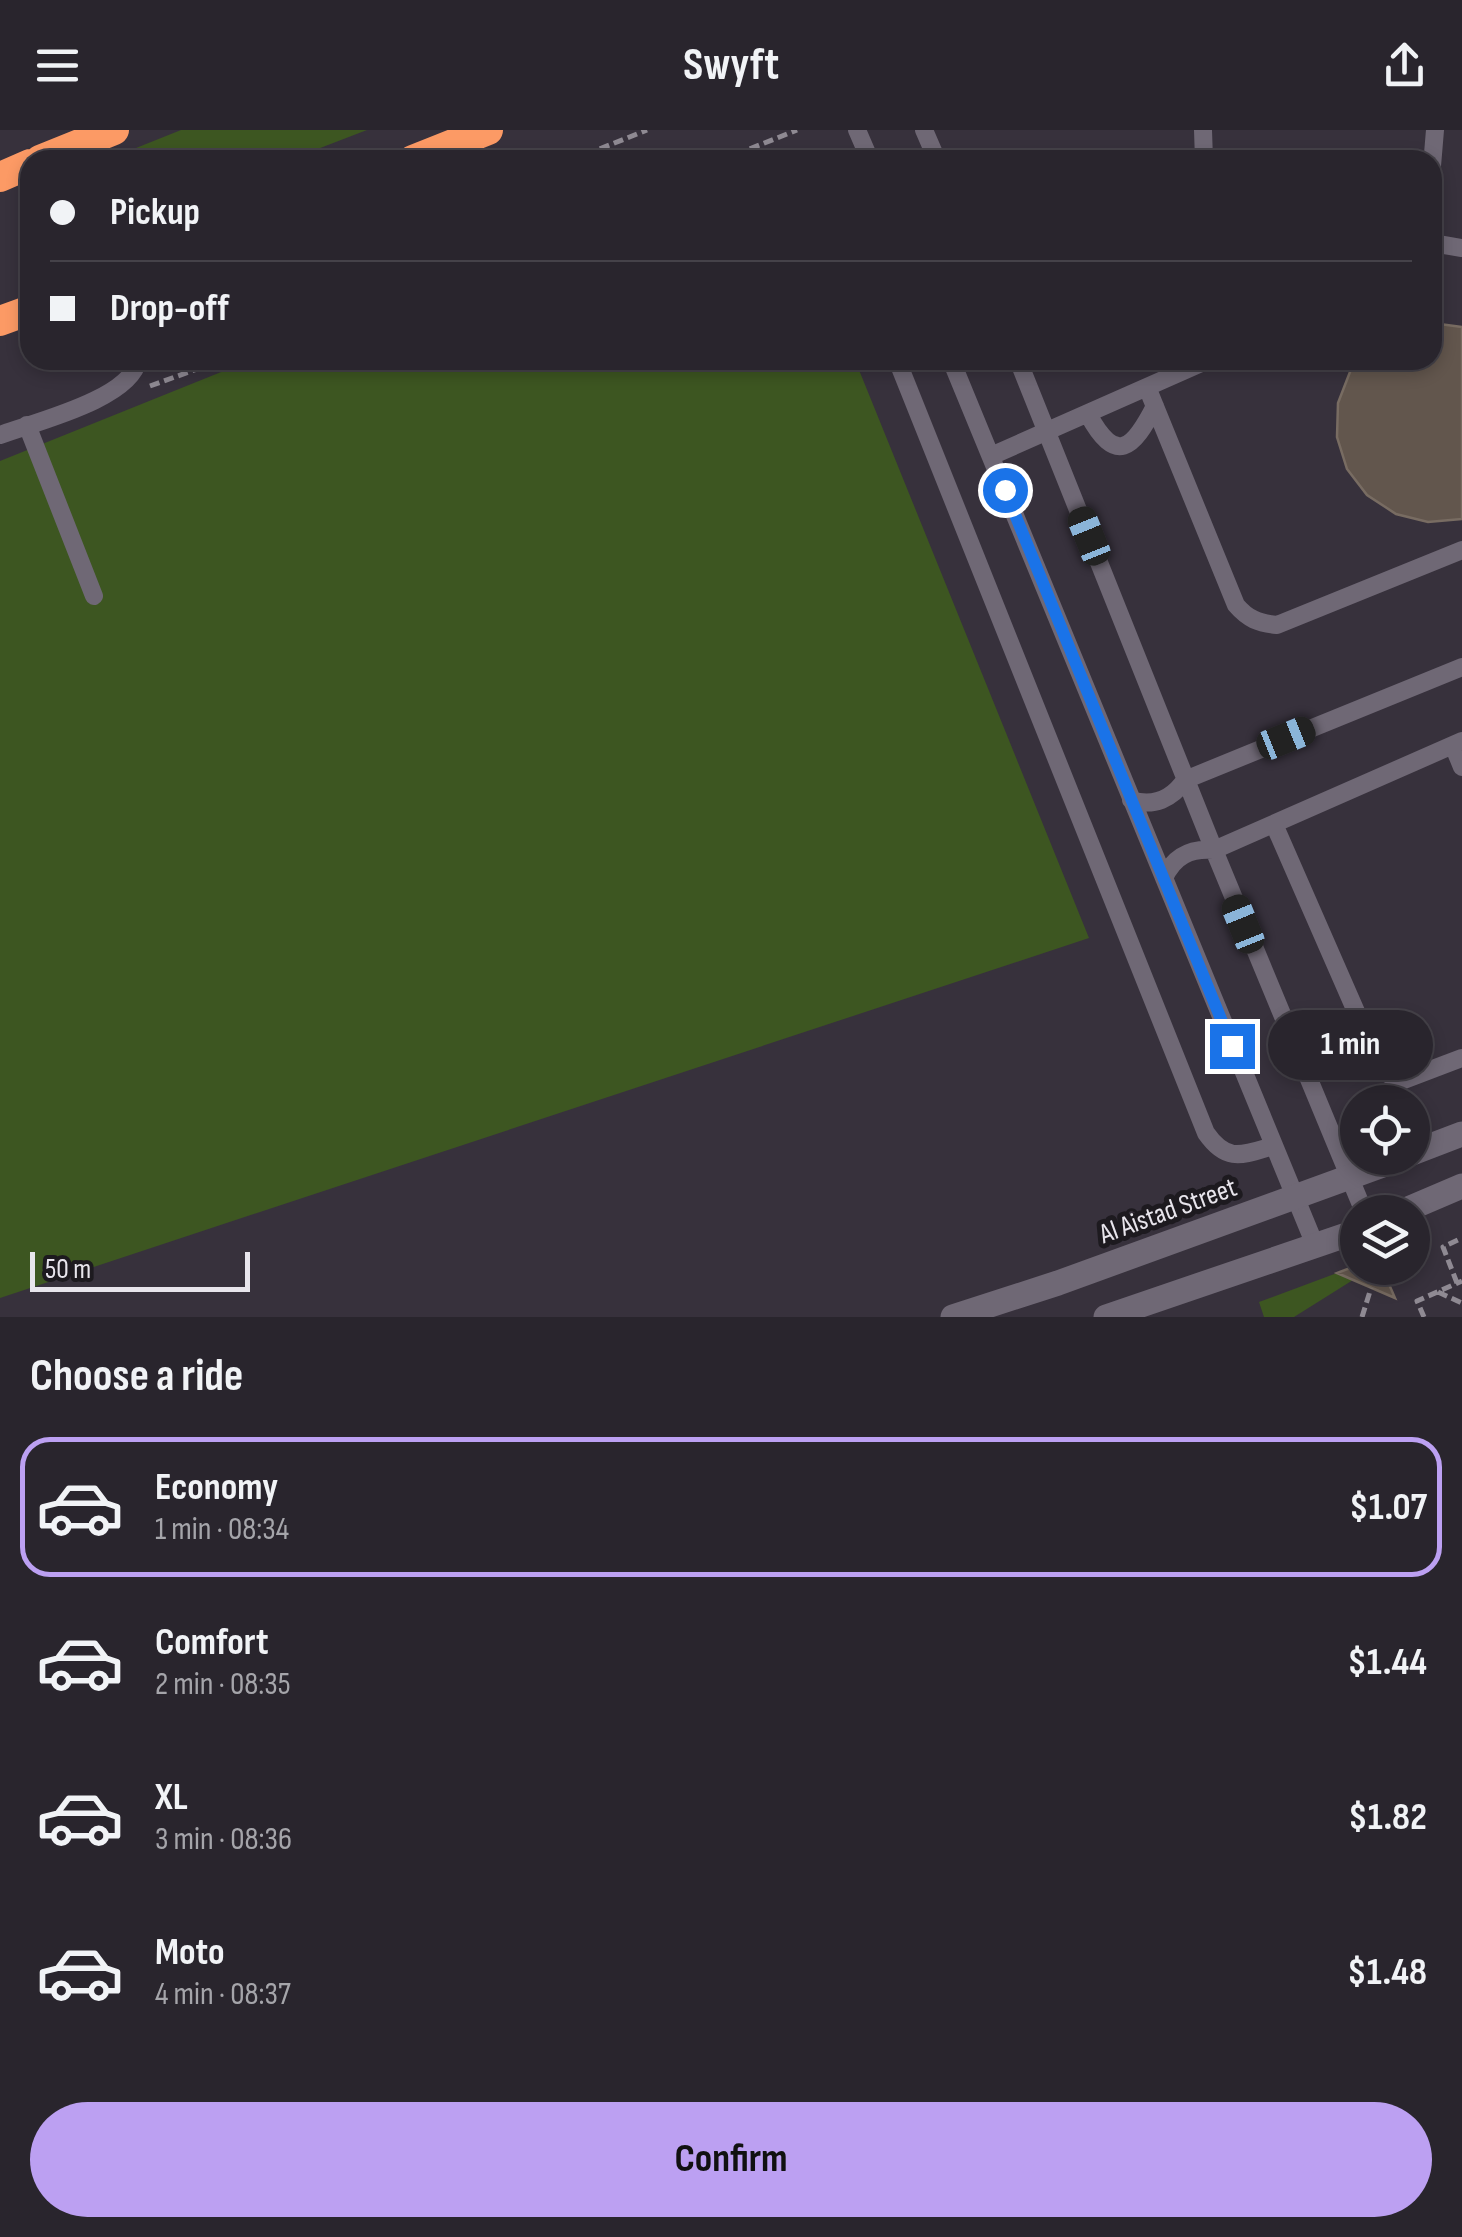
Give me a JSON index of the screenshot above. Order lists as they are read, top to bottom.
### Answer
{
  "streets": {
    "street": ["Al Aistad Street"]
  },
  "scale_bar": "50 m",
  "page": {
    "header": "Swyft",
    "banner": ["Pickup", "Drop-off"],
    "bubble": "1 min",
    "scale": "50 m",
    "heading": "Choose a ride",
    "list": [
      {
        "name": "Economy",
        "note": "1 min · 08:34",
        "value": "$1.07"
      },
      {
        "name": "Comfort",
        "note": "2 min · 08:35",
        "value": "$1.44"
      },
      {
        "name": "XL",
        "note": "3 min · 08:36",
        "value": "$1.82"
      },
      {
        "name": "Moto",
        "note": "4 min · 08:37",
        "value": "$1.48"
      }
    ],
    "buttons": "Confirm"
  }
}
